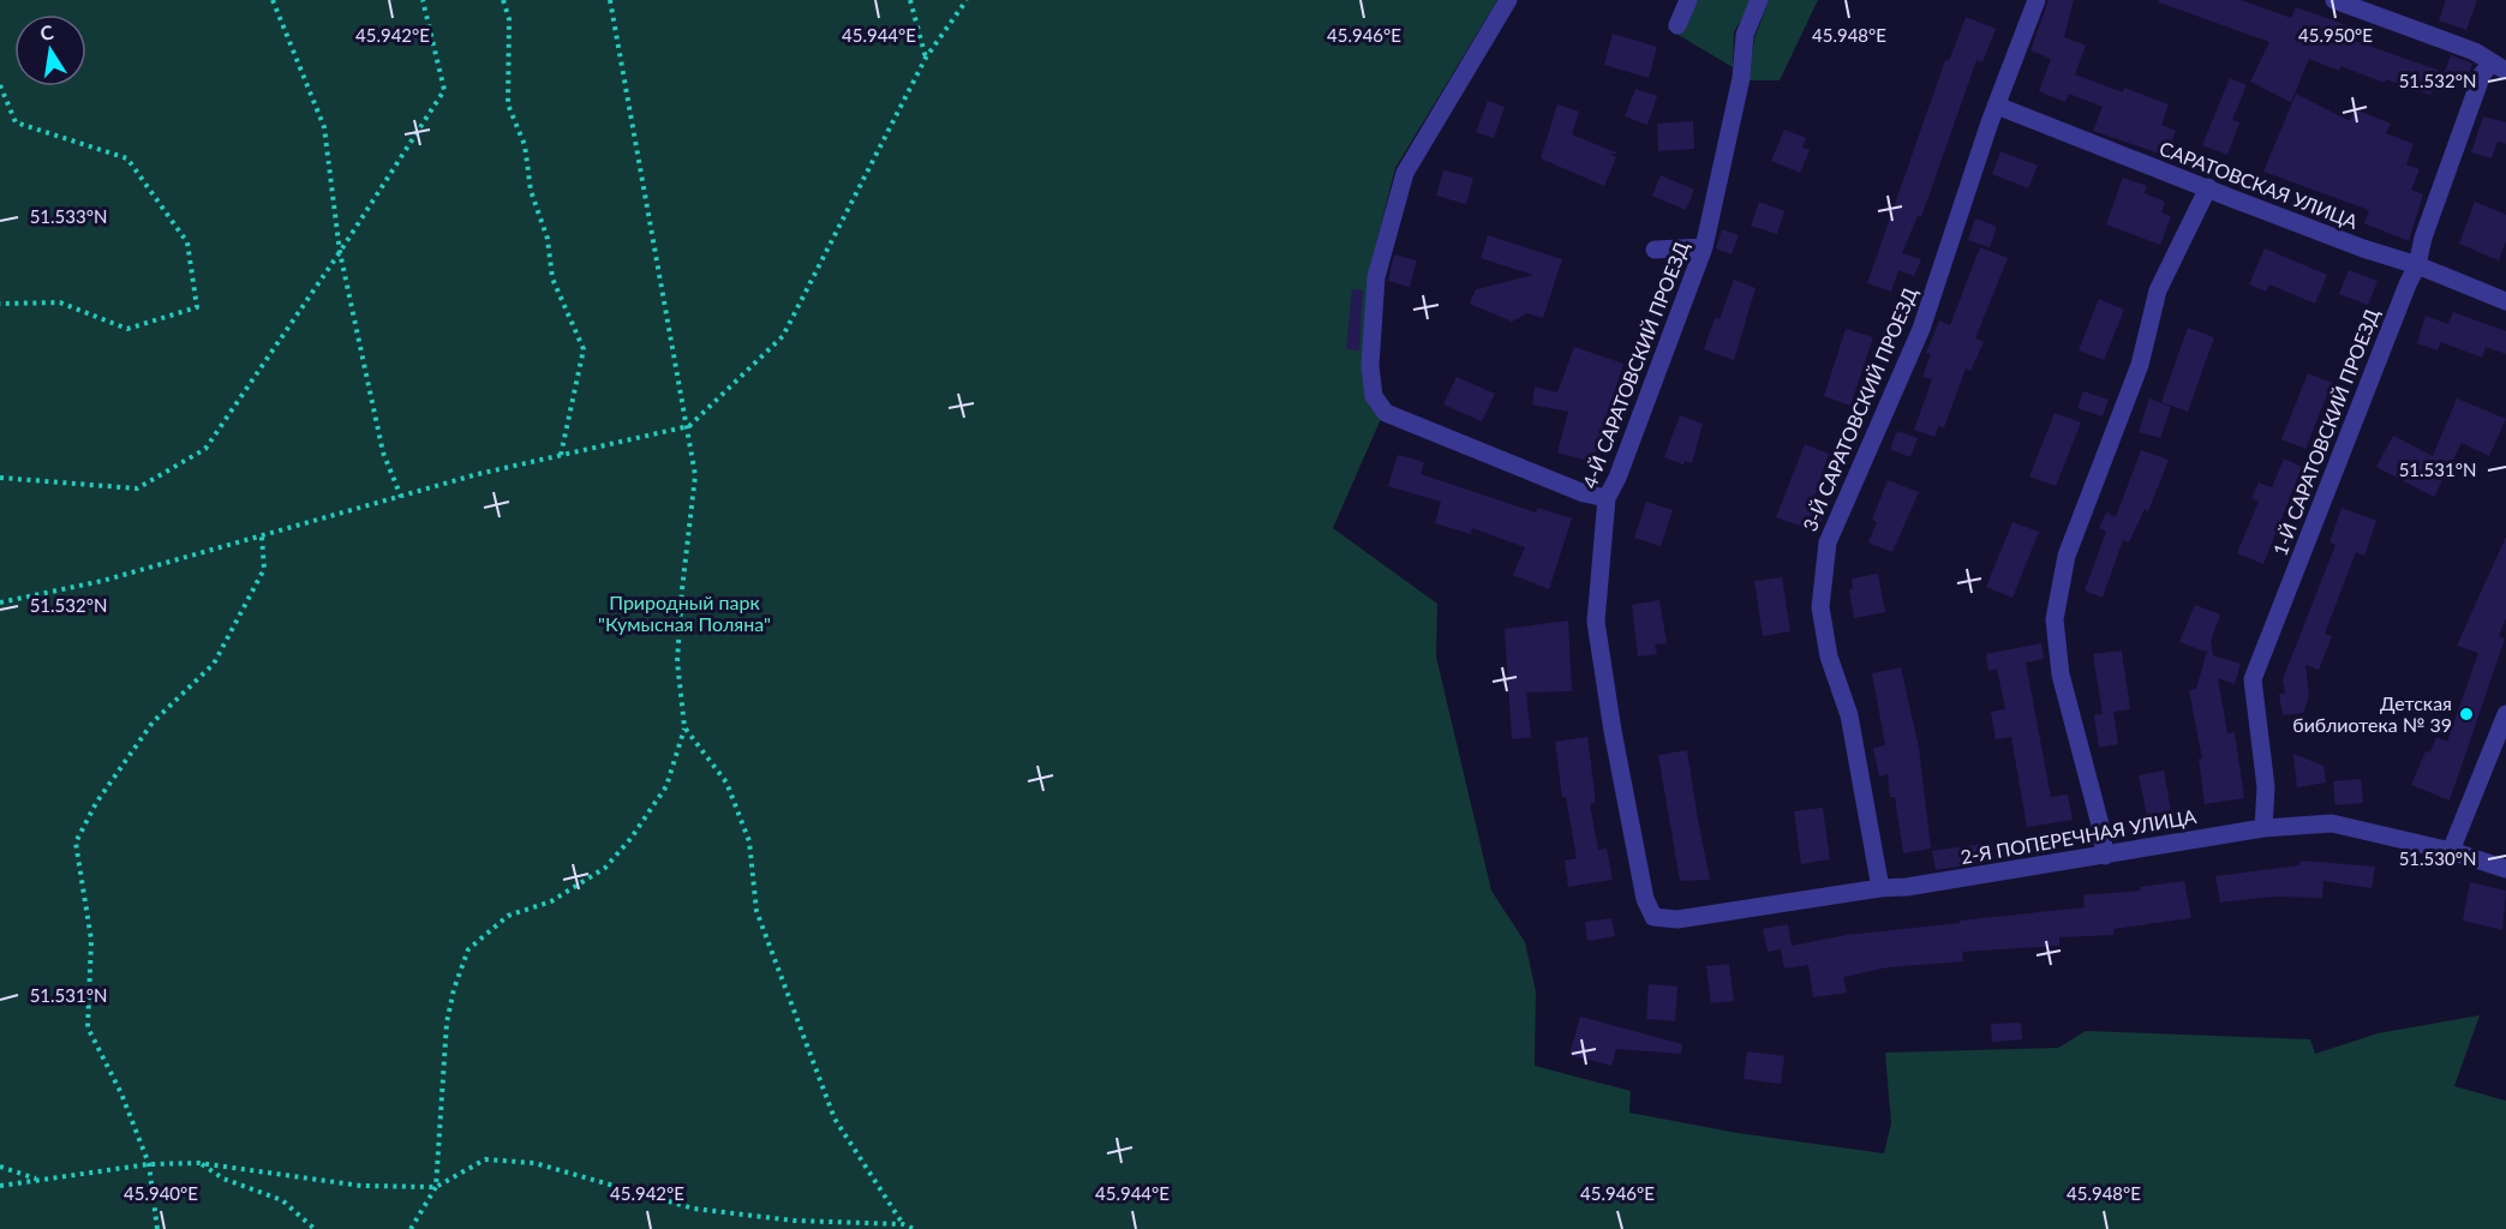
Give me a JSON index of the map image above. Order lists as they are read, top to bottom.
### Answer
{
  "streets": {
    "street": [
      "САРАТОВСКАЯ УЛИЦА",
      "4-Й САРАТОВСКИЙ ПРОЕЗД",
      "3-Й САРАТОВСКИЙ ПРОЕЗД",
      "1-Й САРАТОВСКИЙ ПРОЕЗД",
      "2-Я ПОПЕРЕЧНАЯ УЛИЦА"
    ]
  },
  "crossings": [
    ["САРАТОВСКАЯ УЛИЦА", "3-Й САРАТОВСКИЙ ПРОЕЗД"],
    ["САРАТОВСКАЯ УЛИЦА", "1-Й САРАТОВСКИЙ ПРОЕЗД"],
    ["4-Й САРАТОВСКИЙ ПРОЕЗД", "2-Я ПОПЕРЕЧНАЯ УЛИЦА"],
    ["3-Й САРАТОВСКИЙ ПРОЕЗД", "2-Я ПОПЕРЕЧНАЯ УЛИЦА"],
    ["1-Й САРАТОВСКИЙ ПРОЕЗД", "2-Я ПОПЕРЕЧНАЯ УЛИЦА"]
  ],
  "parks": ["Природный парк \"Кумысная Поляна\""],
  "places": ["Детская библиотека № 39"],
  "north": "top",
  "coordinates": [
    "45.942°E",
    "45.944°E",
    "45.946°E",
    "45.948°E",
    "45.950°E",
    "51.532°N",
    "51.533°N",
    "51.531°N",
    "51.530°N",
    "45.940°E"
  ]
}
